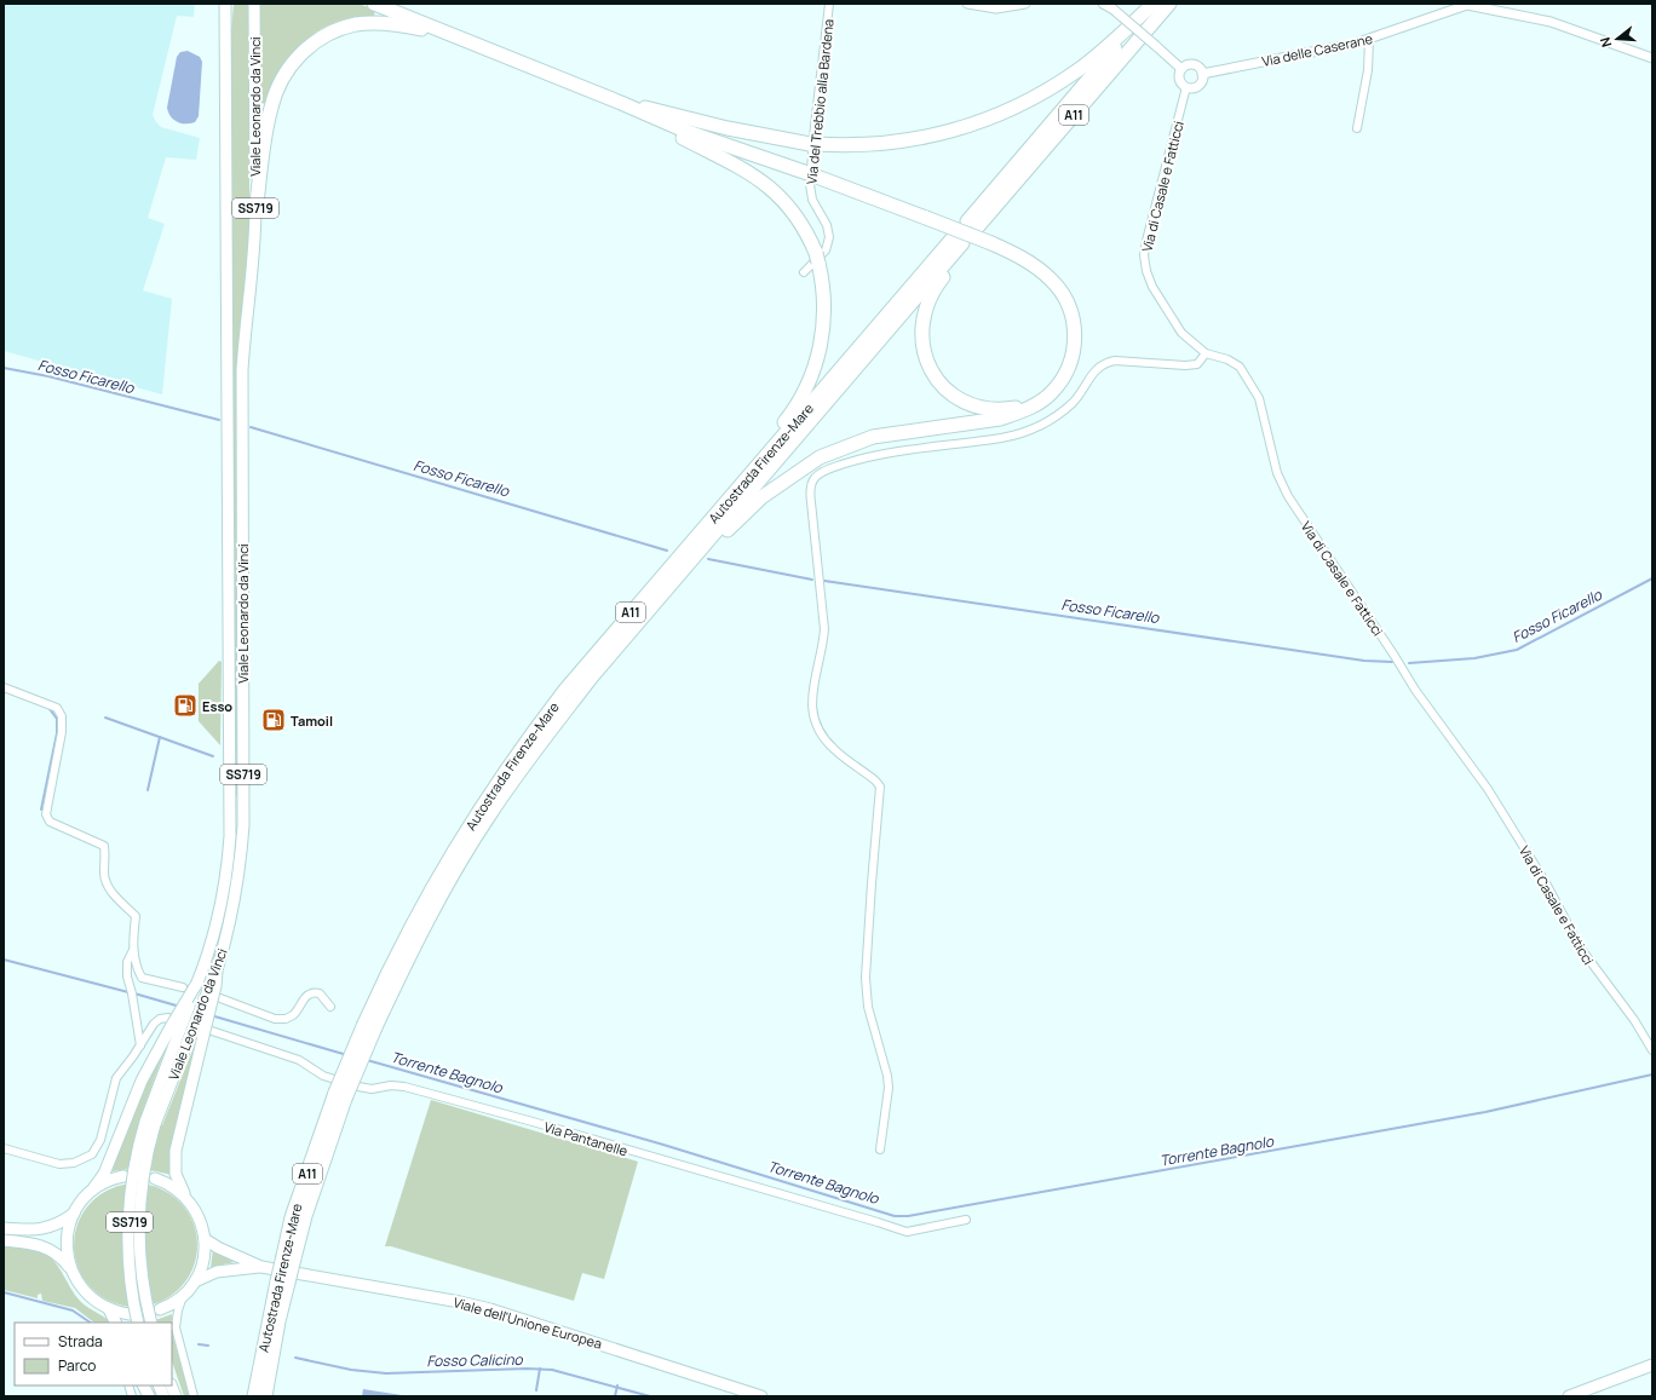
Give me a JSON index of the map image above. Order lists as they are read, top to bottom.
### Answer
{
  "streets": {
    "highway": ["A11", "Autostrada Firenze-Mare"],
    "main road": ["Viale Leonardo da Vinci", "SS719", "Viale dell'Unione Europea"],
    "street": [
      "Via delle Caserane",
      "Via del Trebbio alla Bardena",
      "Via di Casale e Fatticci",
      "Via Pantanelle"
    ]
  },
  "crossings": [
    ["Via delle Caserane", "Via di Casale e Fatticci"]
  ],
  "water": ["Fosso Ficarello", "Torrente Bagnolo", "Fosso Calicino"],
  "places": {
    "fuel station": ["Esso", "Tamoil"]
  },
  "legend": ["Strada", "Parco"],
  "north": "left"
}
